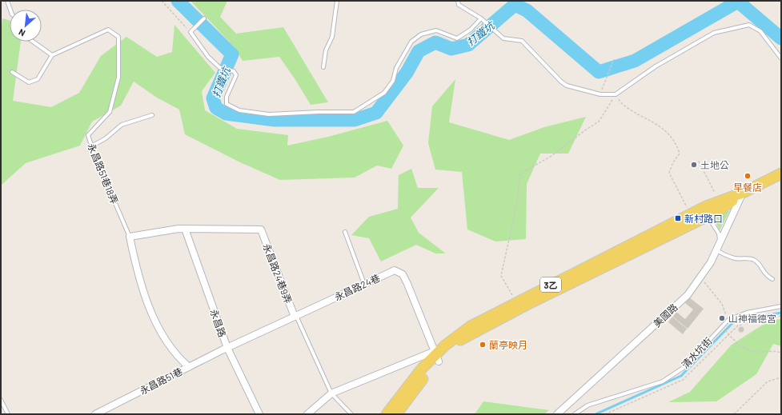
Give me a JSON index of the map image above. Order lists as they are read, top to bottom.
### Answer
{
  "streets": {
    "main road": ["3乙"],
    "street": [
      "永昌路24巷9弄",
      "永昌路24巷",
      "美國路",
      "永昌路",
      "永昌路51巷"
    ],
    "lane": ["永昌路51巷18弄", "清水坑街"]
  },
  "crossings": [
    ["永昌路24巷9弄", "永昌路24巷"],
    ["永昌路24巷9弄", "永昌路"],
    ["3乙", "永昌路24巷"],
    ["3乙", "美國路"],
    ["永昌路24巷", "永昌路"],
    ["永昌路24巷", "永昌路51巷"],
    ["永昌路", "永昌路51巷"]
  ],
  "water": ["打鐵坑"],
  "places": {
    "other": [
      "土地公",
      "早餐店",
      "山神福德宮",
      "蘭亭映月"
    ],
    "transit": ["新村路口"]
  },
  "north": "bottom left"
}
